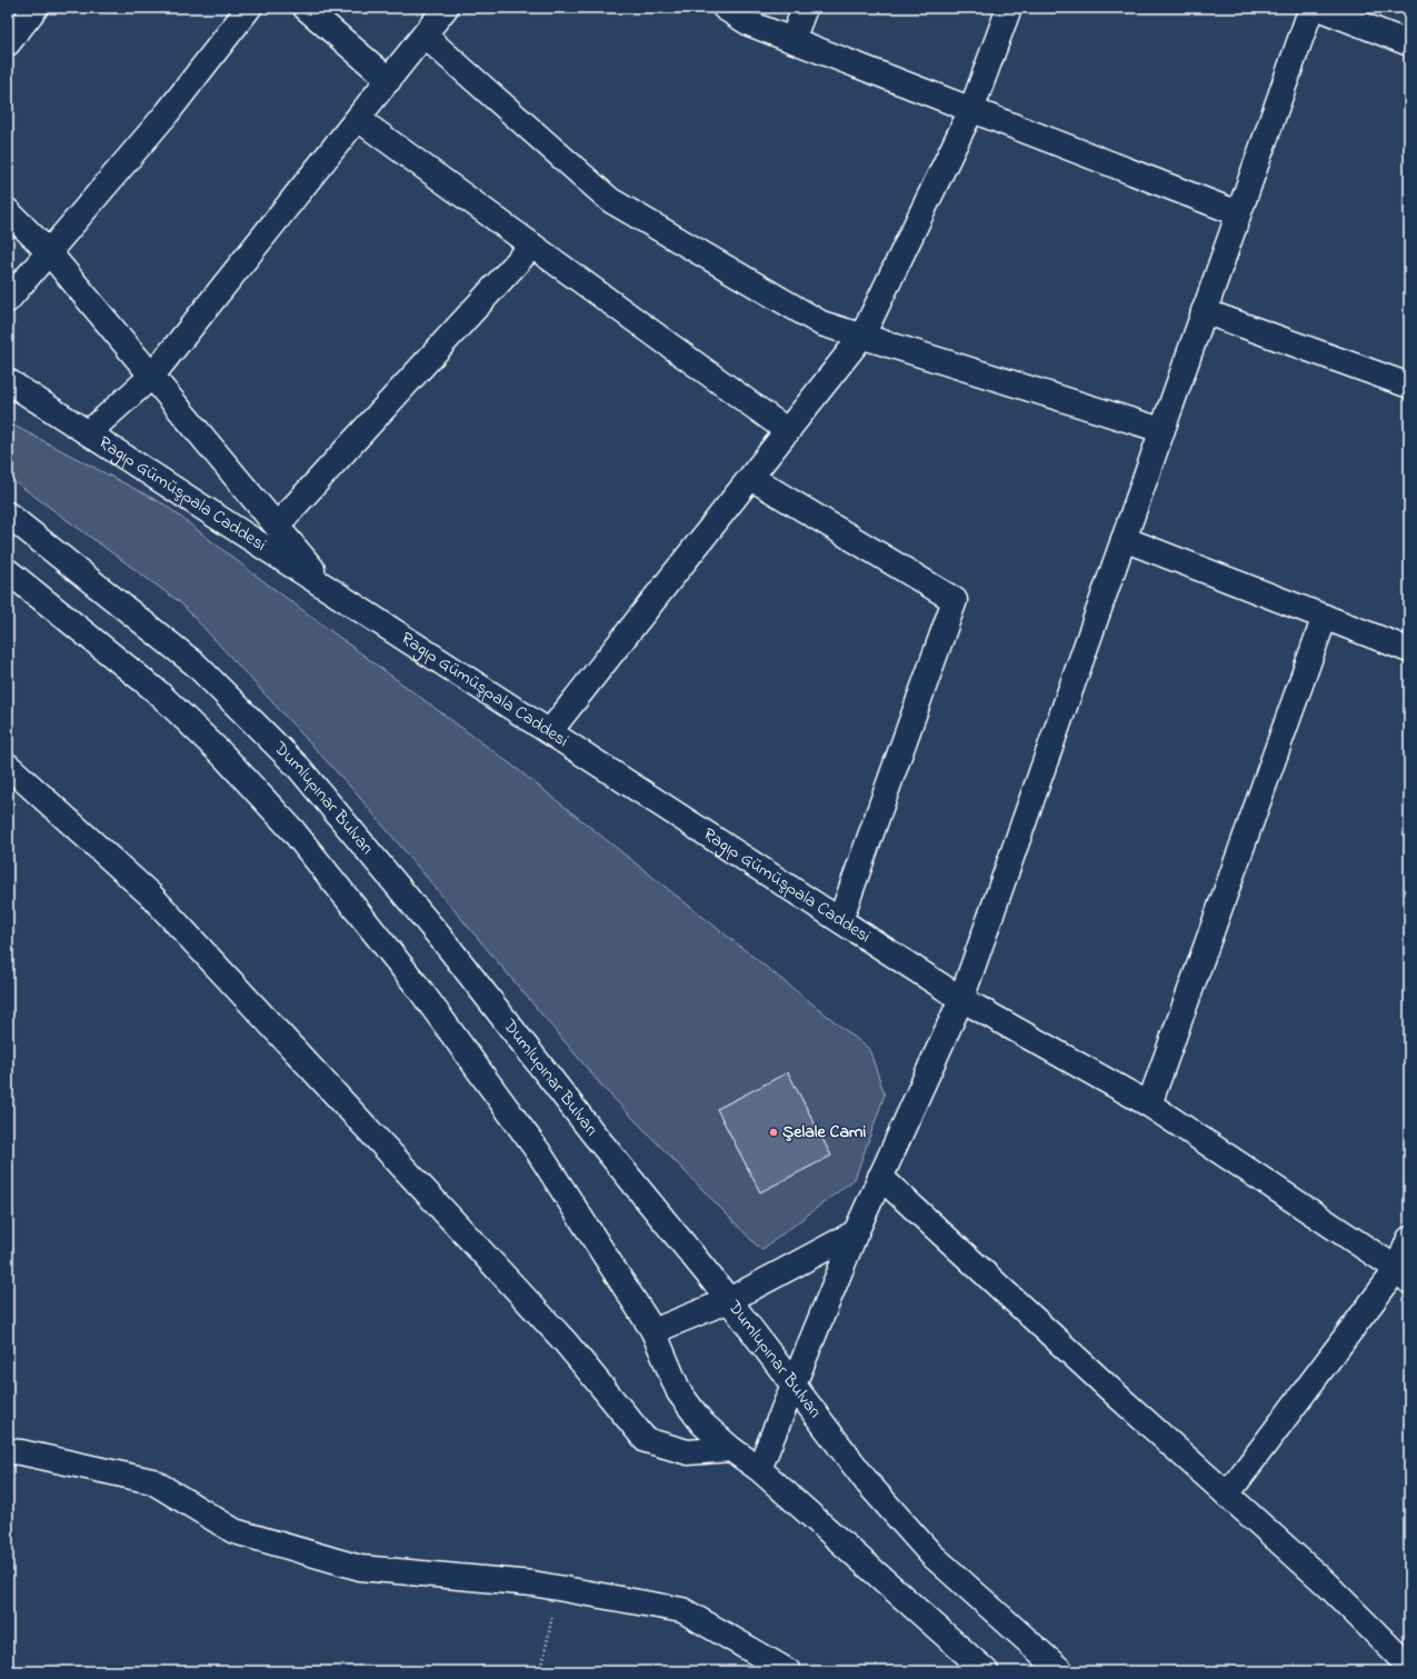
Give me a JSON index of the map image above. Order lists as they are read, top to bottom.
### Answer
{
  "streets": {
    "street": ["Ragıp Gümüşpala Caddesi", "Dumlupınar Bulvarı"]
  },
  "places": ["Şelale Cami"]
}
